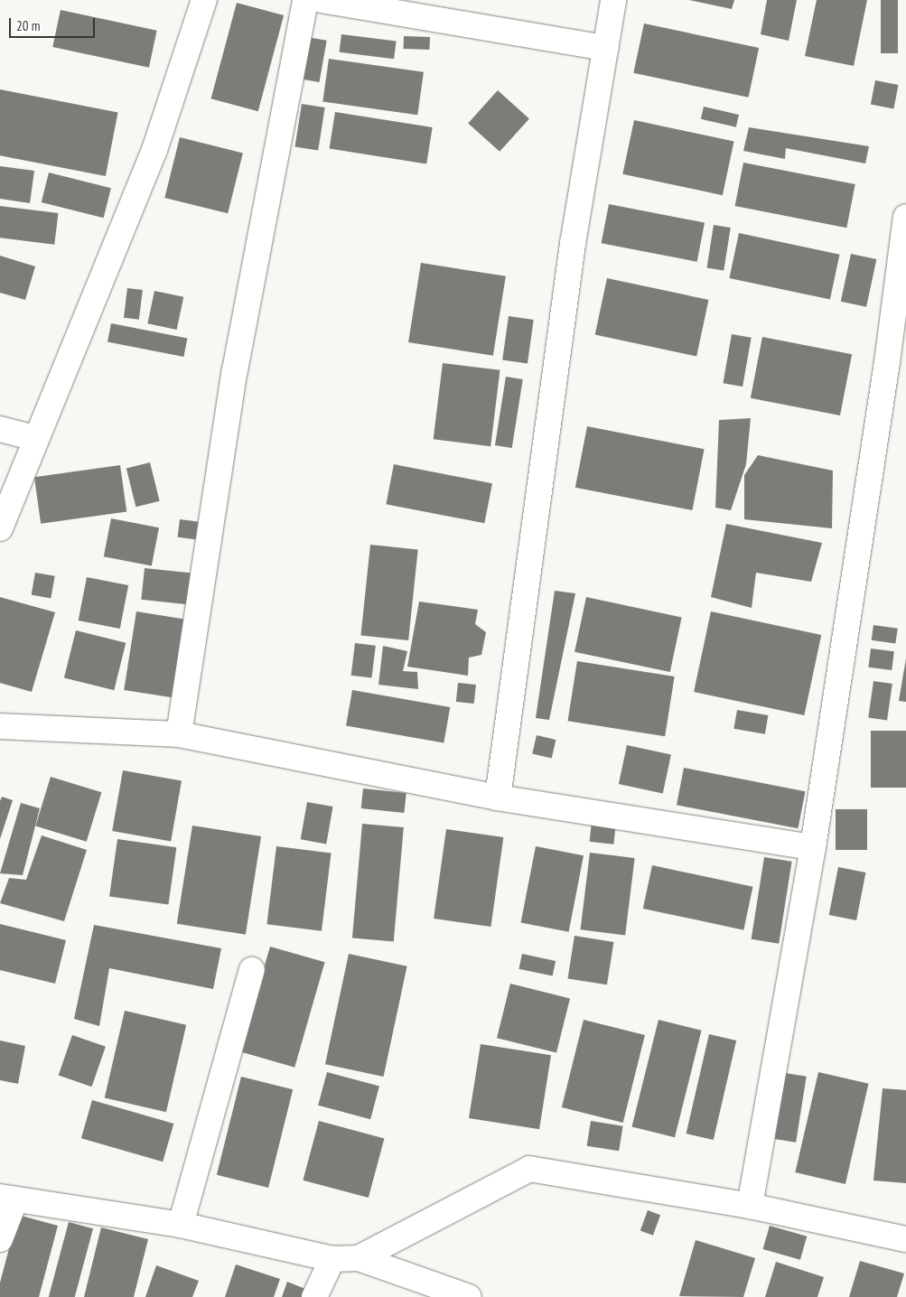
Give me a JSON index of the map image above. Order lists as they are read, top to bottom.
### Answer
{
  "scale_bar": "20 m"
}
